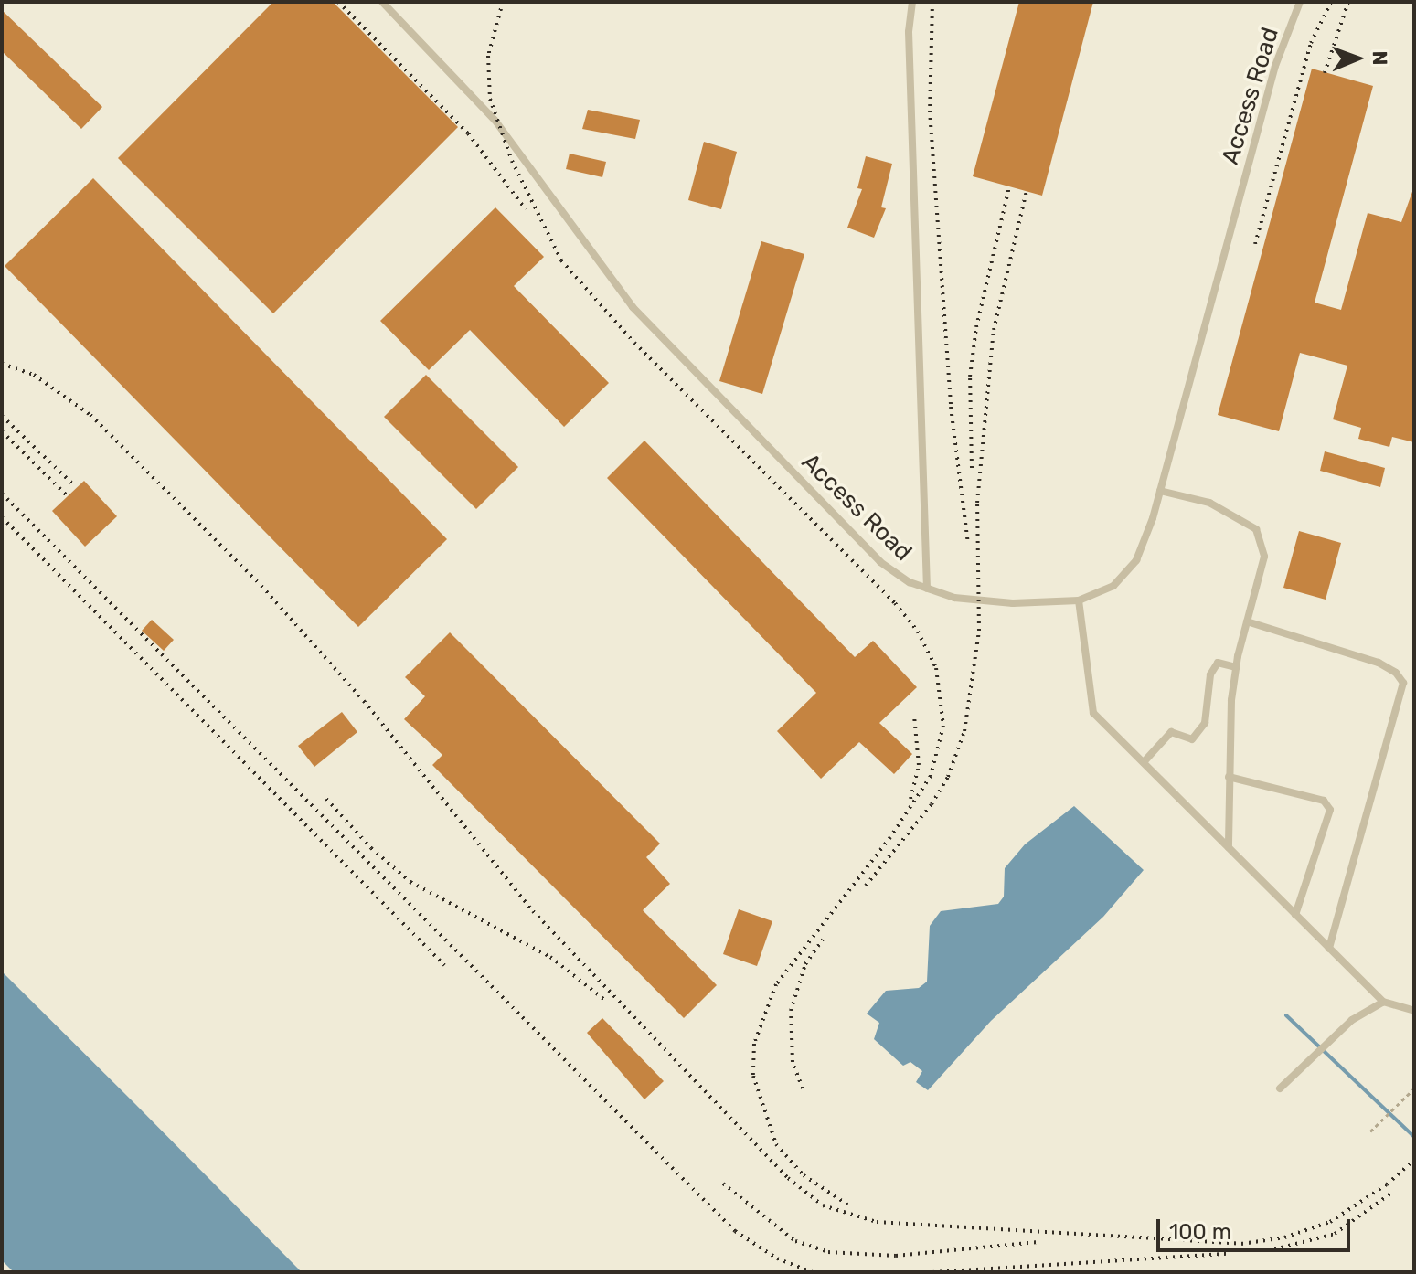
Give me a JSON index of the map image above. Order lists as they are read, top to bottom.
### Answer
{
  "streets": {
    "lane": ["Access Road"]
  },
  "scale_bar": "100 m",
  "north": "right"
}
